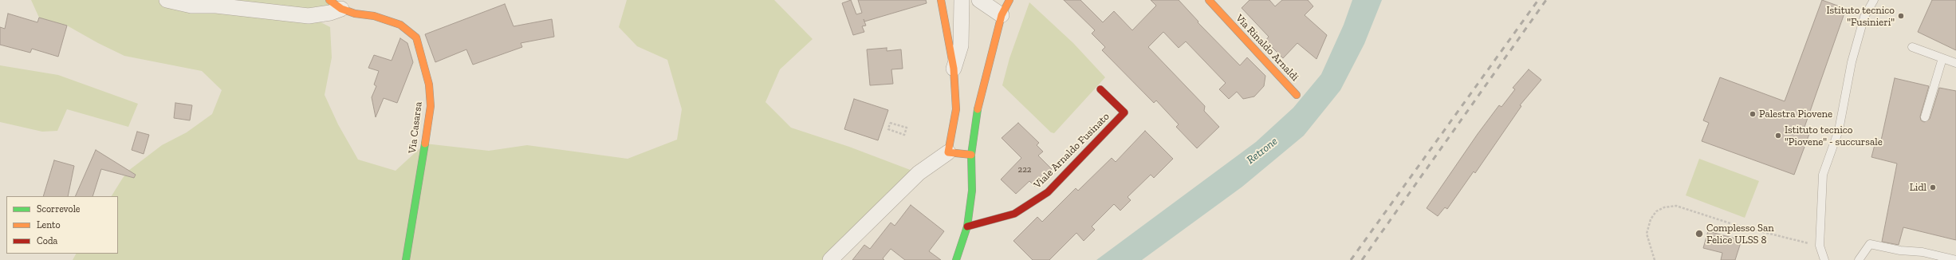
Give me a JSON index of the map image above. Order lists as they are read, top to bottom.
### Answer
{
  "streets": {
    "street": ["Via Rinaldo Arnaldi", "Via Casarsa", "Viale Arnaldo Fusinato"]
  },
  "water": ["Retrone"],
  "places": [
    "Istituto tecnico \"Fusinieri\"",
    "Palestra Piovene",
    "Istituto tecnico \"Piovene\" - succursale",
    "Lidl",
    "Complesso San Felice ULSS 8"
  ],
  "house_numbers": ["222"],
  "legend": ["Scorrevole", "Lento", "Coda"]
}
